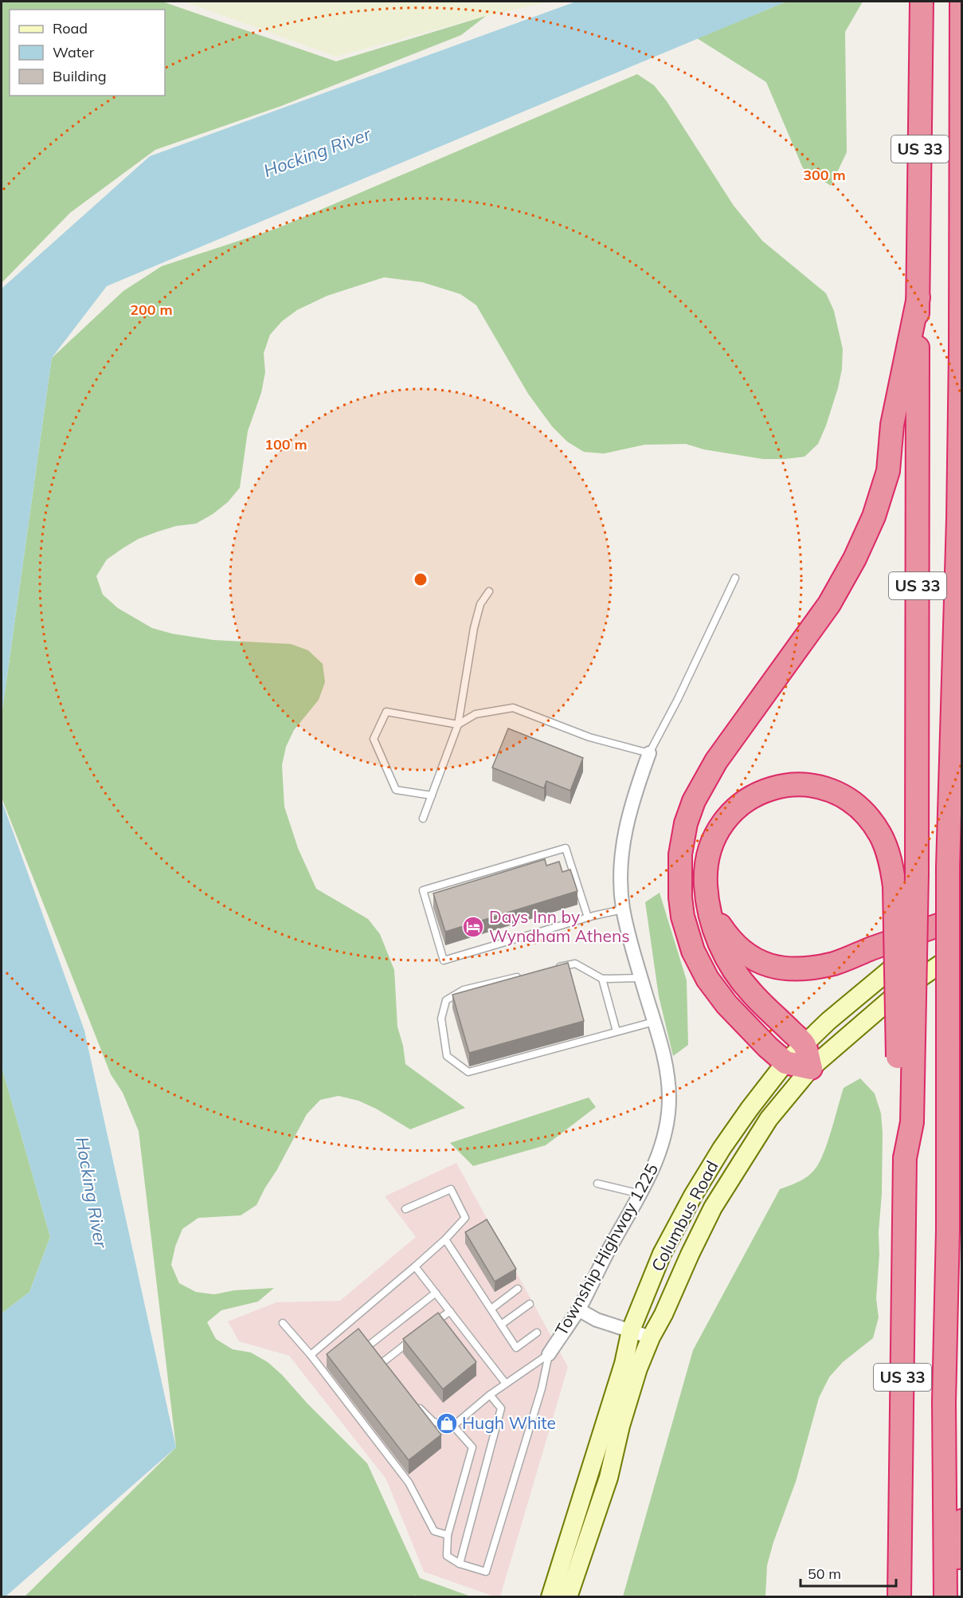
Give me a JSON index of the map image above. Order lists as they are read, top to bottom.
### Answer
{
  "streets": {
    "highway": ["US 33"],
    "main road": ["Columbus Road"],
    "street": ["Township Highway 1225"]
  },
  "water": ["Hocking River"],
  "places": {
    "hotel": ["Days Inn by Wyndham Athens"],
    "shop": ["Hugh White"]
  },
  "legend": ["Road", "Water", "Building"],
  "scale_bar": "50 m",
  "rings": ["300 m", "200 m", "100 m"]
}
